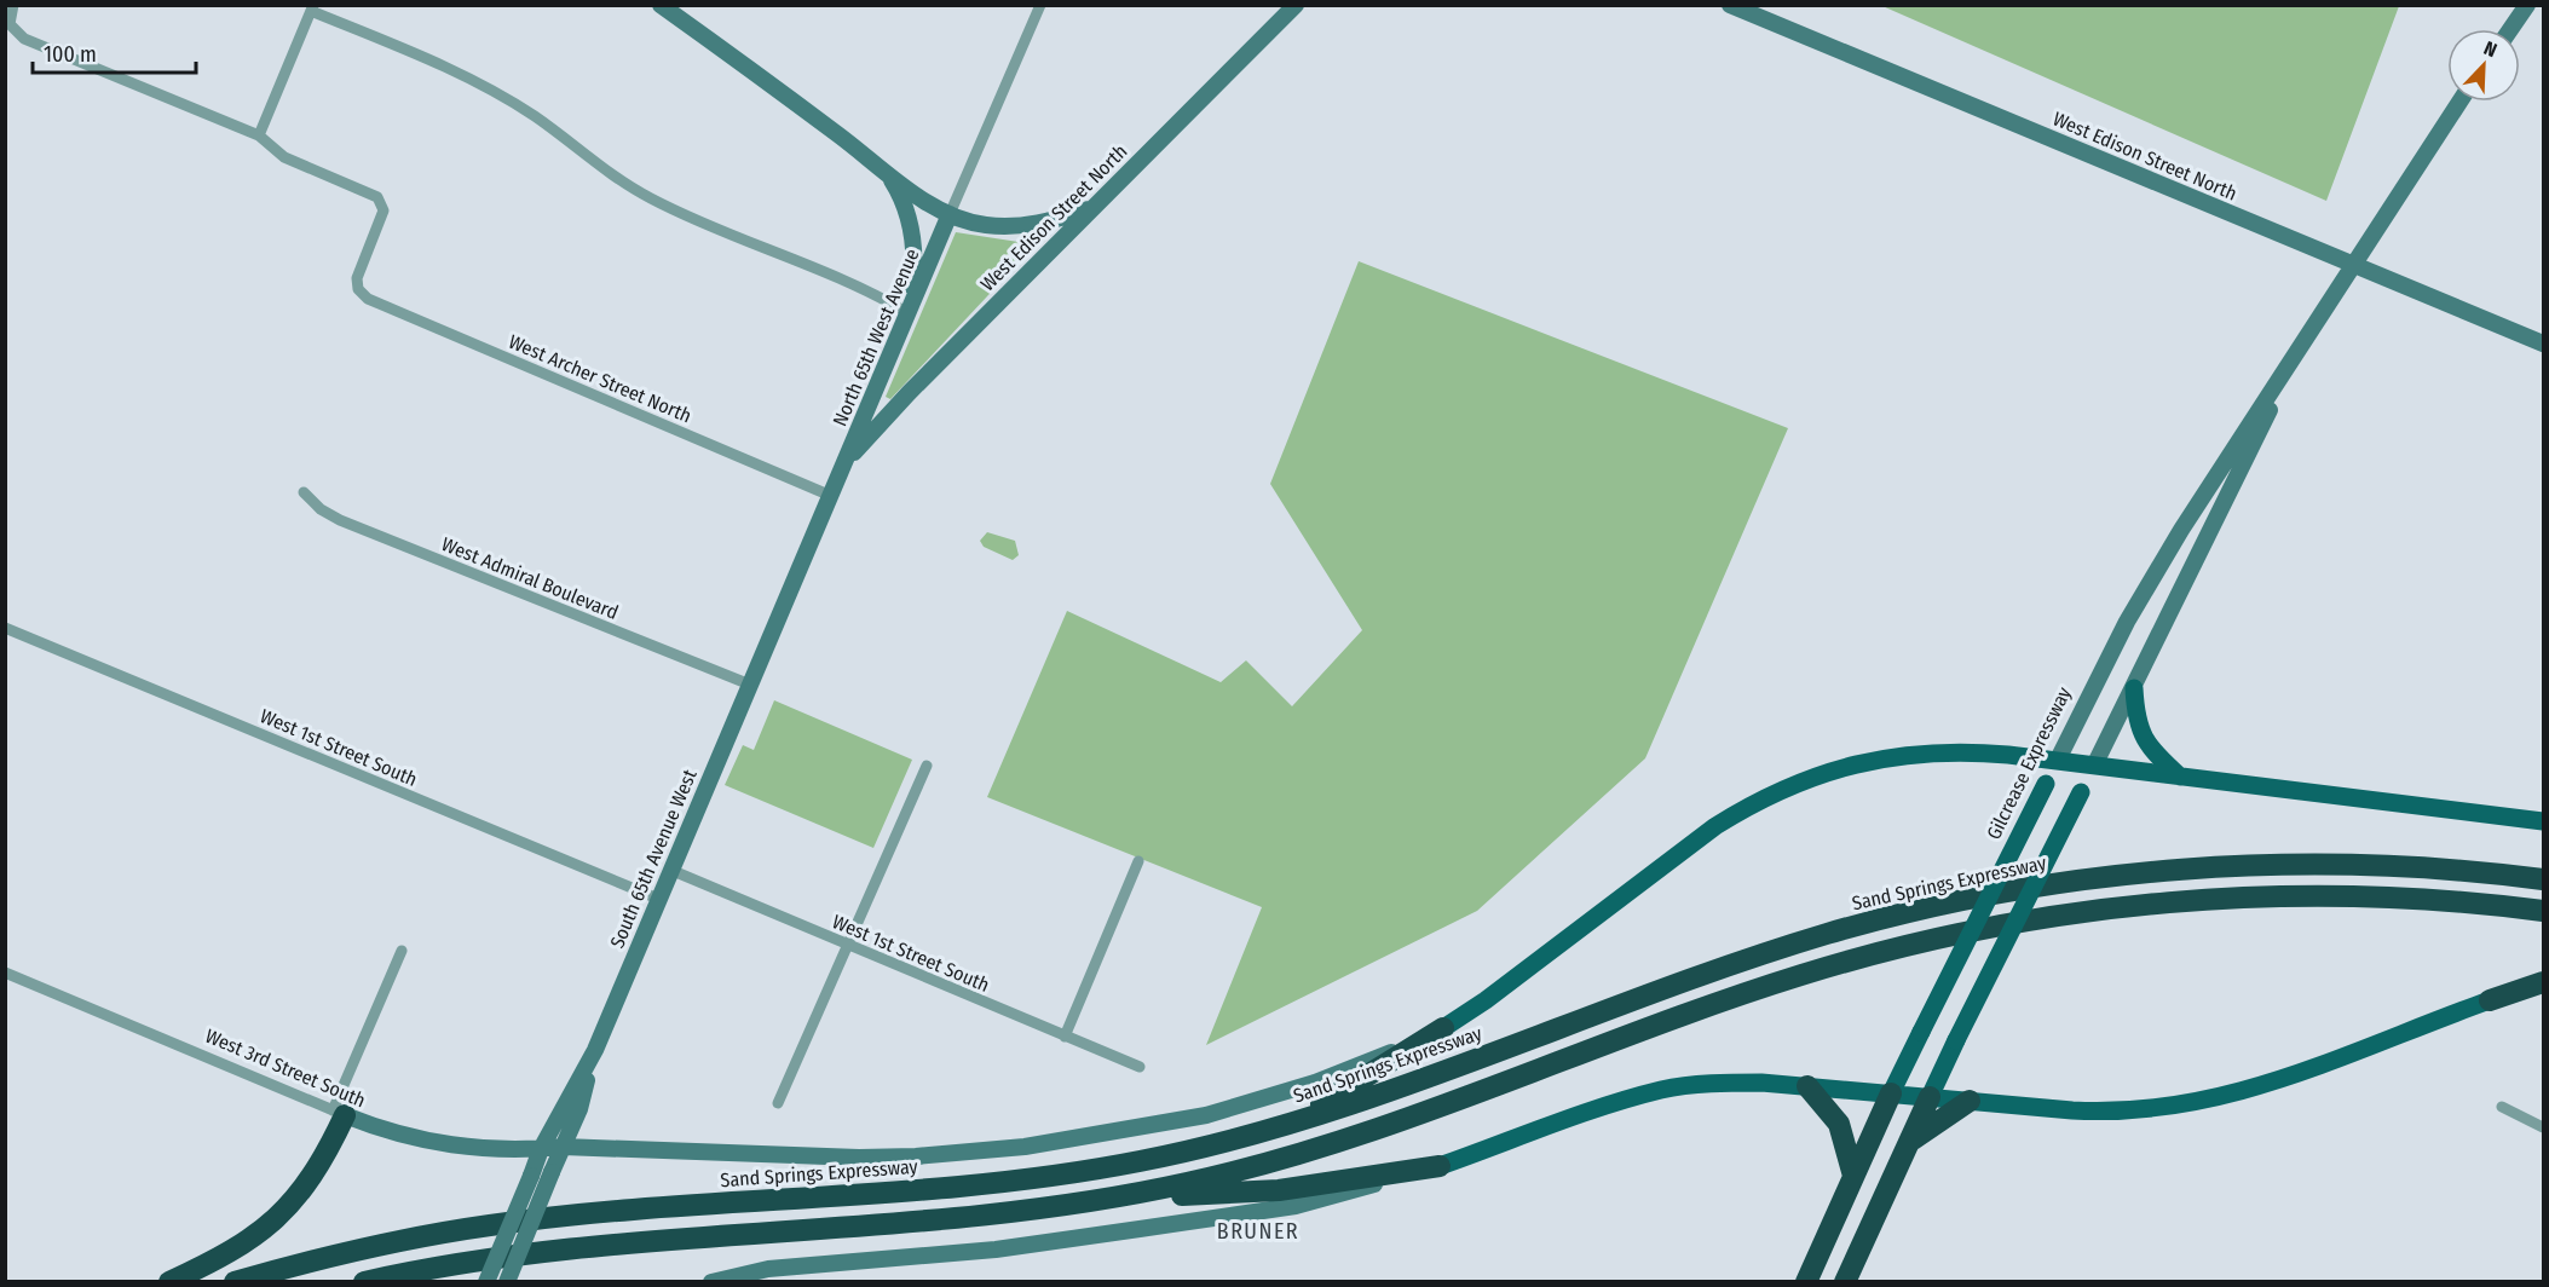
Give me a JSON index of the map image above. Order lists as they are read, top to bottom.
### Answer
{
  "streets": {
    "highway": ["Gilcrease Expressway", "Sand Springs Expressway"],
    "street": [
      "West Edison Street North",
      "North 65th West Avenue",
      "West Archer Street North",
      "West Admiral Boulevard",
      "West 1st Street South",
      "South 65th Avenue West",
      "West 3rd Street South"
    ]
  },
  "crossings": [
    ["West Edison Street North", "North 65th West Avenue"],
    ["West Edison Street North", "Gilcrease Expressway"],
    ["North 65th West Avenue", "West Archer Street North"],
    ["North 65th West Avenue", "West Admiral Boulevard"],
    ["North 65th West Avenue", "South 65th Avenue West"],
    ["West Admiral Boulevard", "South 65th Avenue West"],
    ["West 1st Street South", "South 65th Avenue West"],
    ["South 65th Avenue West", "West 3rd Street South"]
  ],
  "districts": ["BRUNER"],
  "scale_bar": "100 m",
  "north": "top right"
}
